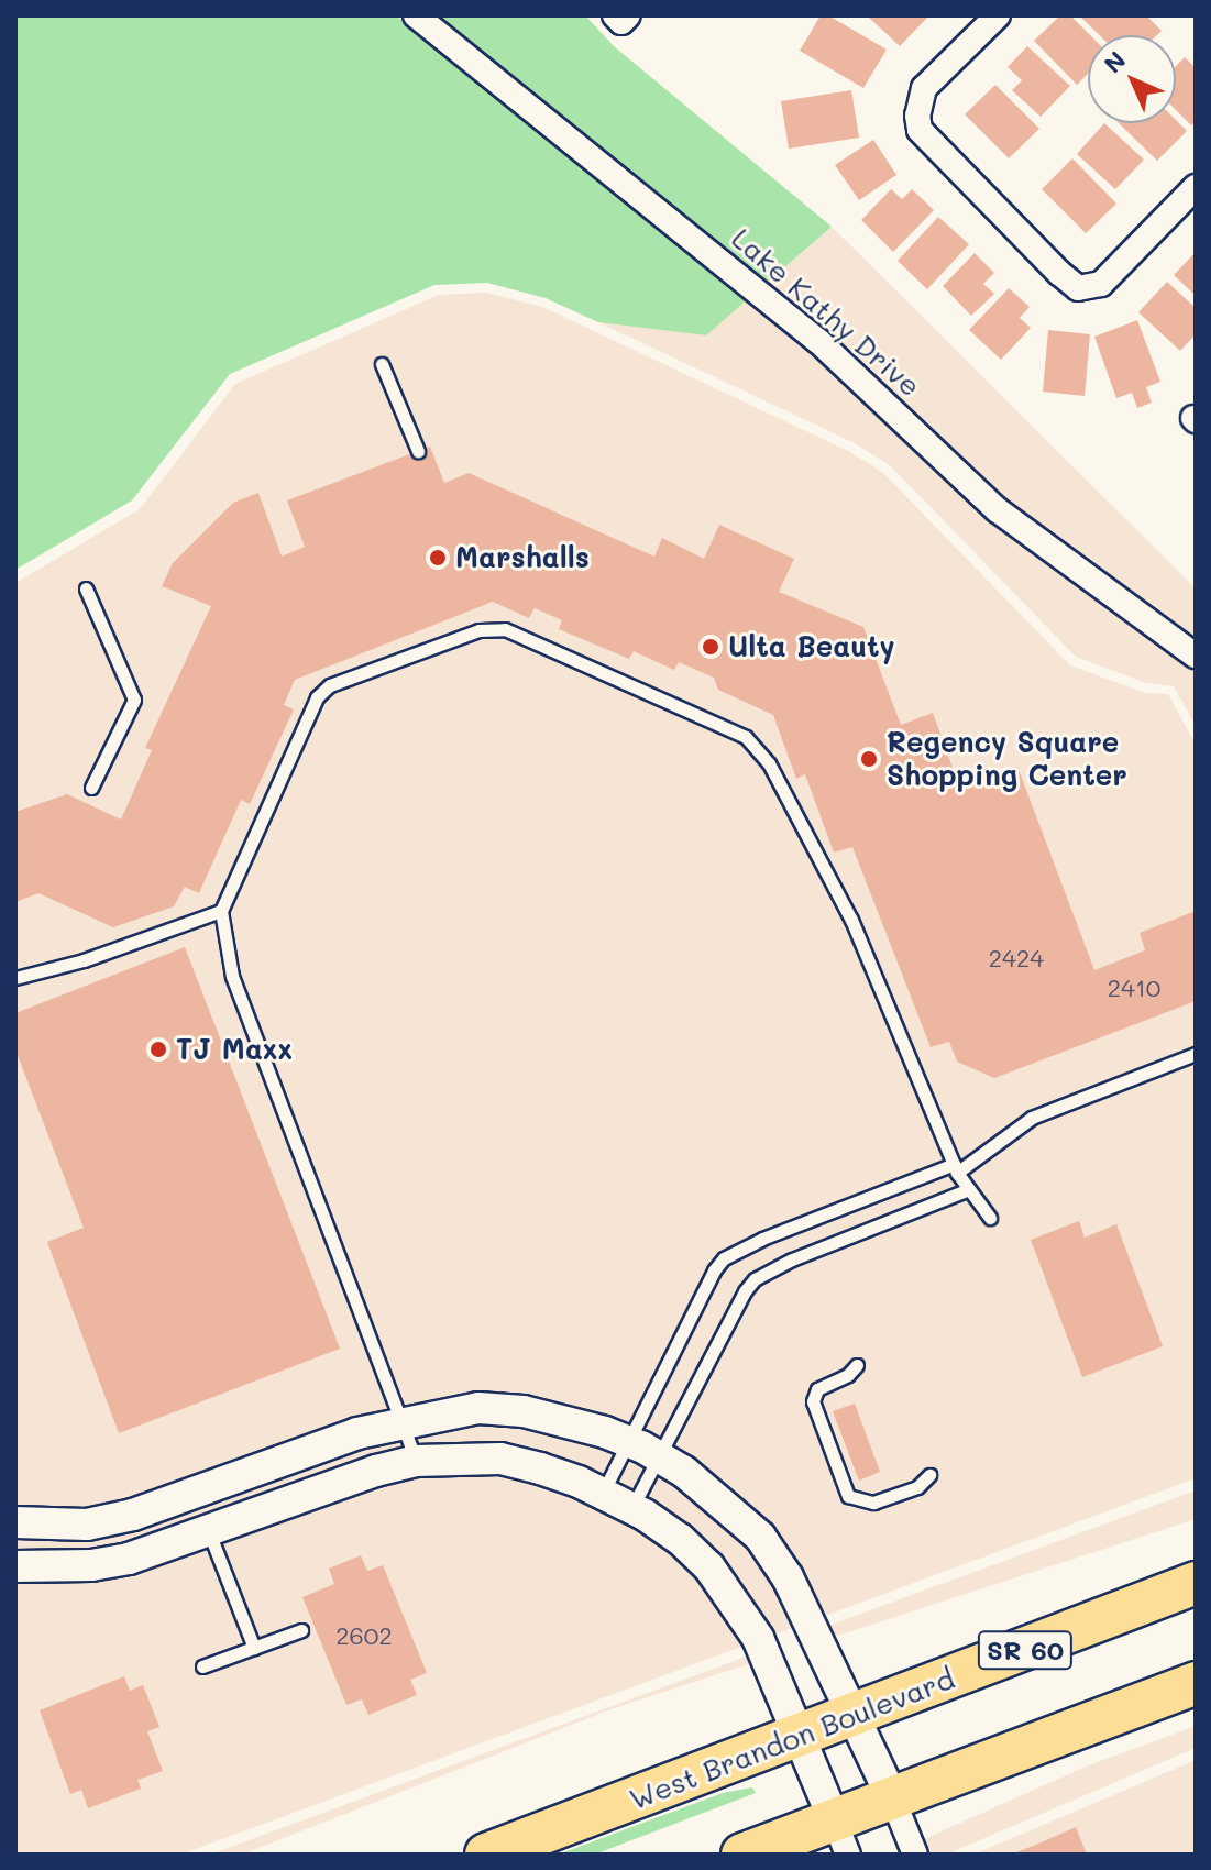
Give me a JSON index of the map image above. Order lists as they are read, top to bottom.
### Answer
{
  "streets": {
    "highway": ["SR 60", "West Brandon Boulevard"],
    "street": ["Lake Kathy Drive"]
  },
  "places": [
    "Marshalls",
    "Ulta Beauty",
    "Regency Square Shopping Center",
    "TJ Maxx"
  ],
  "house_numbers": ["2424", "2410", "2602"],
  "north": "top left"
}
